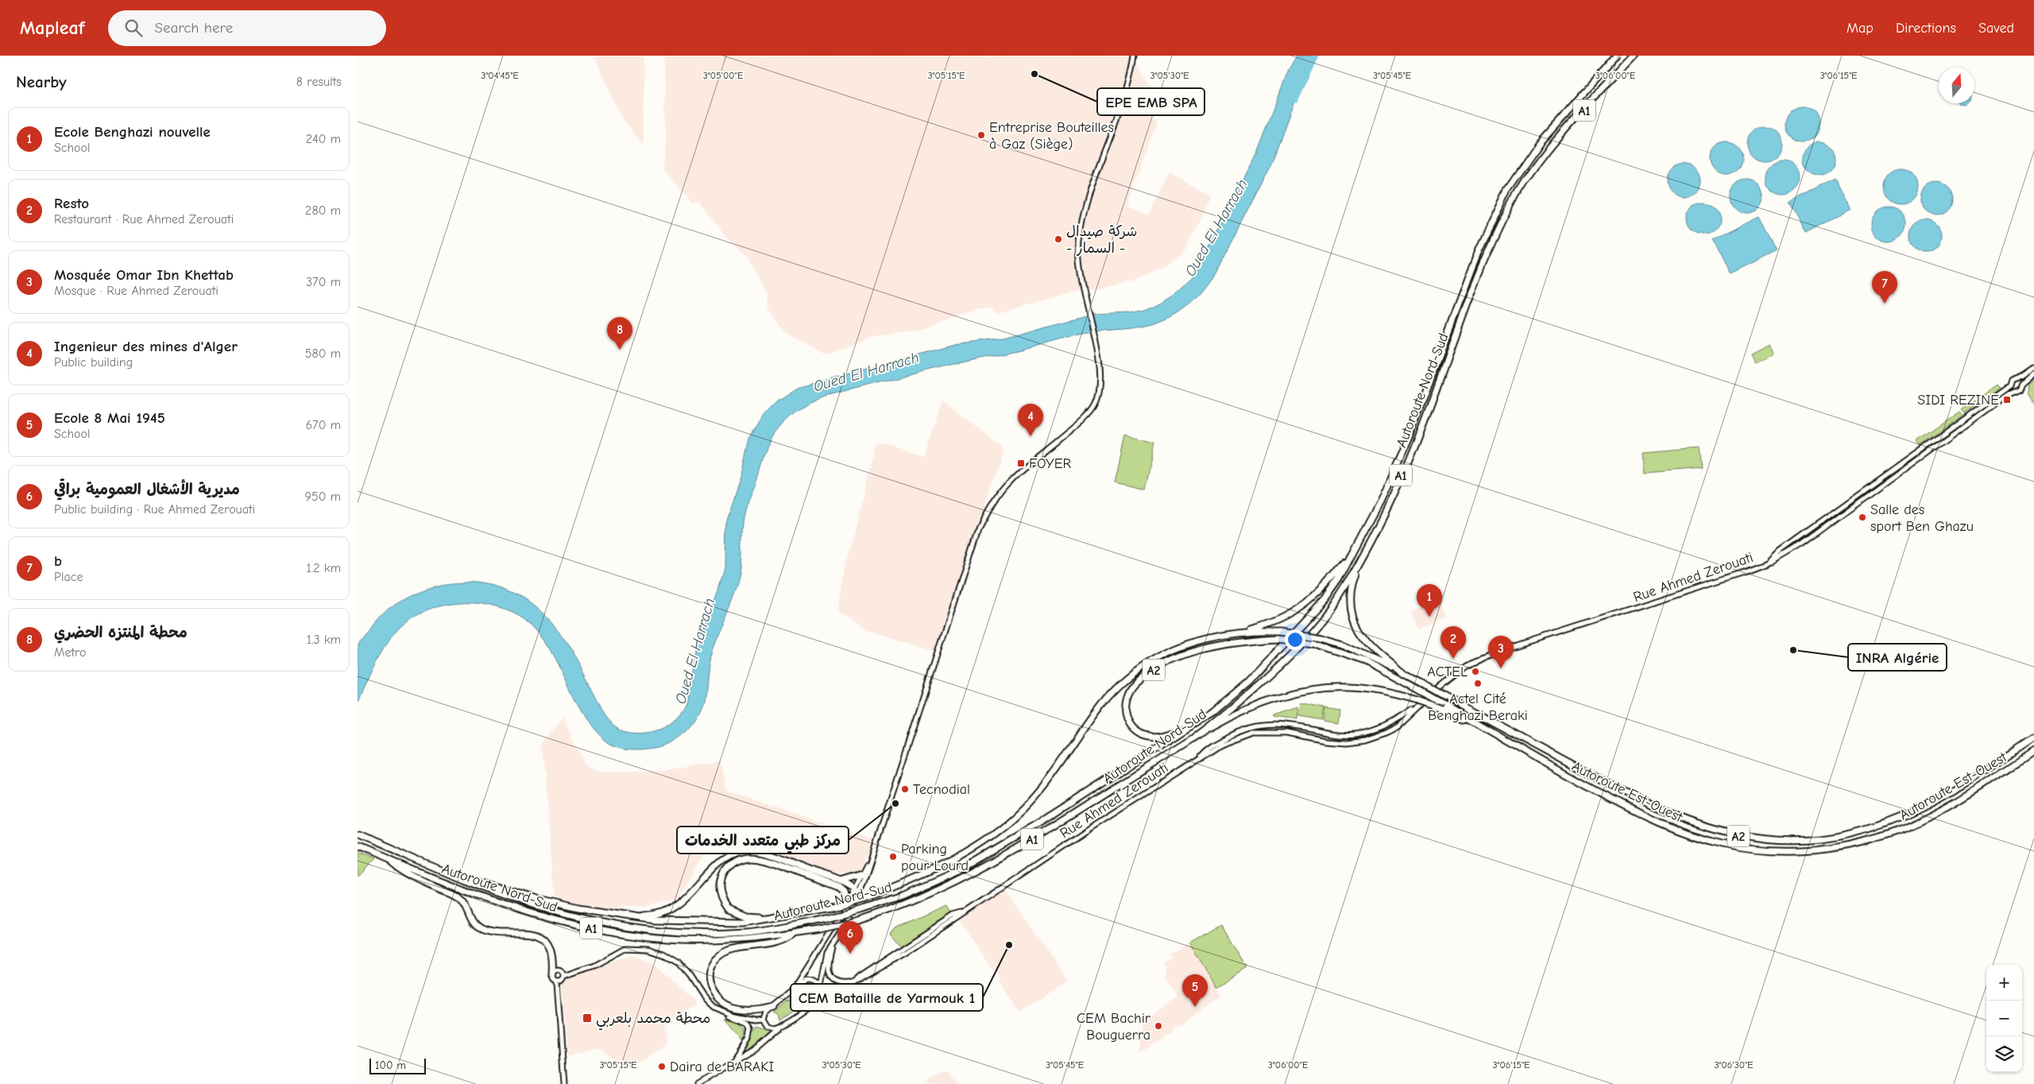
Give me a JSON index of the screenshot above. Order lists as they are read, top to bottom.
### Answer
{
  "streets": {
    "highway": [
      "A1",
      "Autoroute Nord-Sud",
      "A2",
      "Autoroute Est-Ouest"
    ],
    "main road": ["Rue Ahmed Zerouati"]
  },
  "crossings": [
    ["Autoroute Nord-Sud", "A2"],
    ["Autoroute Nord-Sud", "Autoroute Est-Ouest"],
    ["A2", "Autoroute Est-Ouest"]
  ],
  "water": ["Oued El Harrach"],
  "places": {
    "other": [
      "EPE EMB SPA",
      "Entreprise Bouteilles à Gaz (Siège)",
      "شركة صيدال - السمار -",
      "Salle des sport Ben Ghazu",
      "INRA Algérie",
      "ACTEL",
      "Actel Cité Benghazi Beraki",
      "Tecnodial",
      "مركز طبي متعدد الخدمات",
      "Parking pour Lourd",
      "CEM Bataille de Yarmouk 1",
      "CEM Bachir Bouguerra",
      "Daira de BARAKI"
    ],
    "transit": ["SIDI REZINE", "FOYER", "محطة محمد بلعربي"]
  },
  "scale_bar": "100 m",
  "north": "top",
  "page": {
    "header": "Mapleaf",
    "search": "Search here",
    "nav": ["Map", "Directions", "Saved"],
    "heading": ["Nearby", "8 results"],
    "list": [
      {
        "mark": "1",
        "name": "Ecole Benghazi nouvelle",
        "note": "School",
        "value": "240 m"
      },
      {
        "mark": "2",
        "name": "Resto",
        "note": "Restaurant · Rue Ahmed Zerouati",
        "value": "280 m"
      },
      {
        "mark": "3",
        "name": "Mosquée Omar Ibn Khettab",
        "note": "Mosque · Rue Ahmed Zerouati",
        "value": "370 m"
      },
      {
        "mark": "4",
        "name": "Ingenieur des mines d'Alger",
        "note": "Public building",
        "value": "580 m"
      },
      {
        "mark": "5",
        "name": "Ecole 8 Mai 1945",
        "note": "School",
        "value": "670 m"
      },
      {
        "mark": "6",
        "name": "مديرية الأشغال العمومية براقي",
        "note": "Public building · Rue Ahmed Zerouati",
        "value": "950 m"
      },
      {
        "mark": "7",
        "name": "b",
        "note": "Place",
        "value": "1.2 km"
      },
      {
        "mark": "8",
        "name": "محطة المنتزه الحضري",
        "note": "Metro",
        "value": "1.3 km"
      }
    ],
    "pins": [
      "7",
      "8",
      "4",
      "1",
      "2",
      "3",
      "6",
      "5"
    ],
    "map_buttons": ["+", "−"],
    "scale": "100 m"
  },
  "coordinates": [
    "3°04'45\"E",
    "3°05'00\"E",
    "3°05'15\"E",
    "3°05'30\"E",
    "3°05'45\"E",
    "3°06'00\"E",
    "3°06'15\"E",
    "3°06'30\"E"
  ]
}
